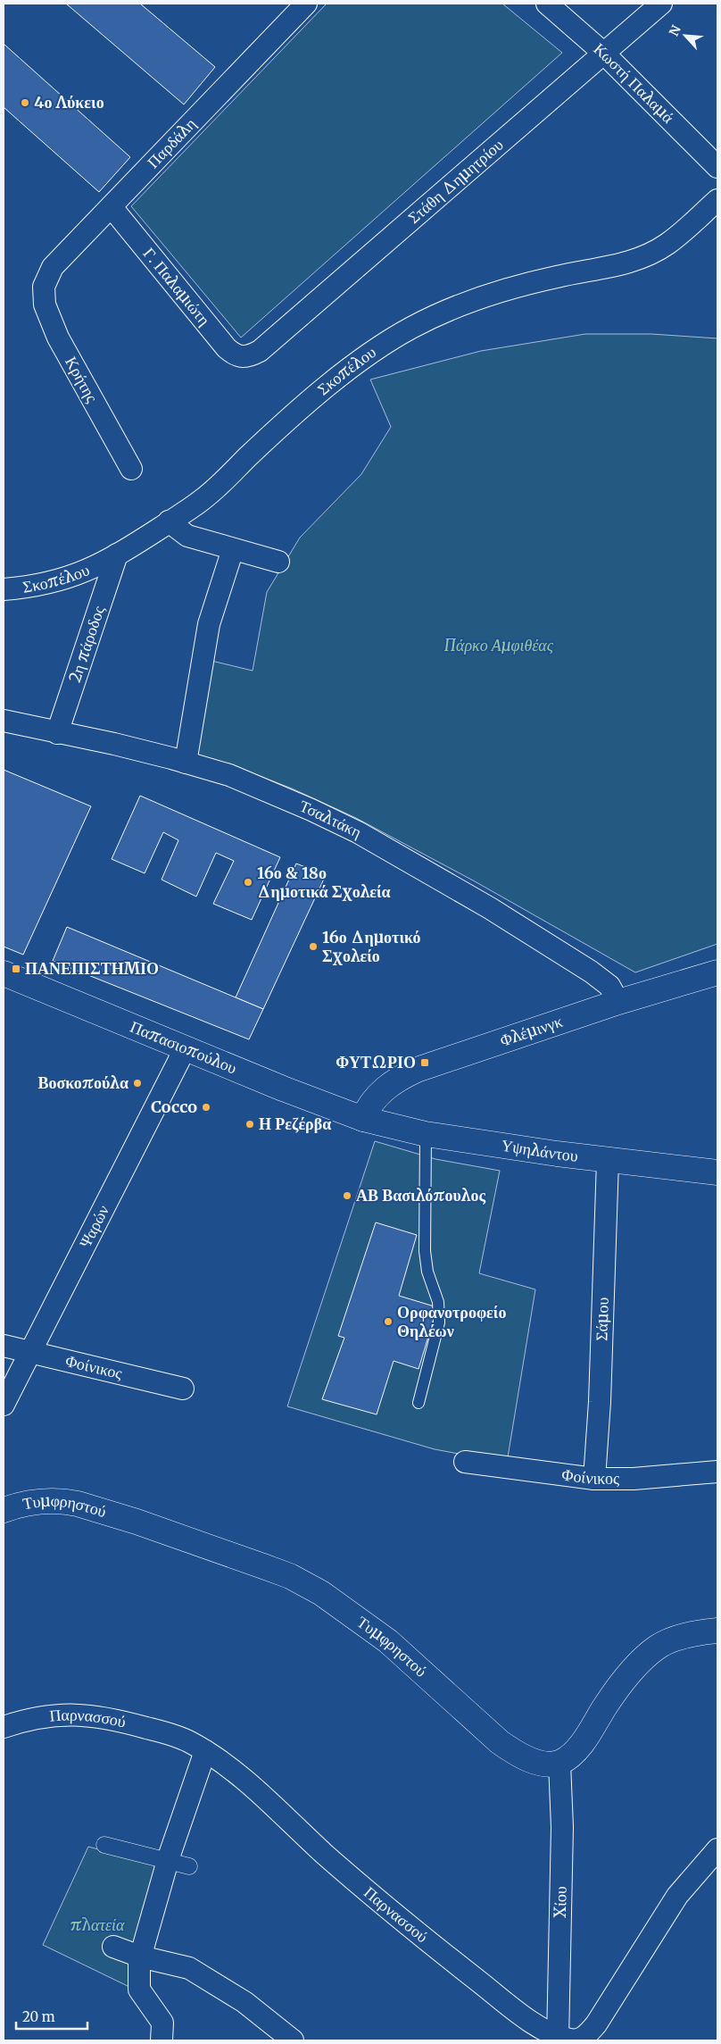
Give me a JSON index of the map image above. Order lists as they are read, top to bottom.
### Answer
{
  "streets": {
    "main road": [
      "Φλέμινγκ",
      "Παπασιοπούλου",
      "Υψηλάντου",
      "Τυμφρηστού"
    ],
    "street": [
      "Κωστή Παλαμά",
      "Παρδάλη",
      "Στάθη Δημητρίου",
      "Γ. Παλαμιώτη",
      "Σκοπέλου",
      "Κρήτης",
      "2η πάροδος",
      "Τσαλτάκη",
      "Ψαρών",
      "Σάμου",
      "Φοίνικος",
      "Παρνασσού",
      "Χίου"
    ]
  },
  "crossings": [
    ["Κωστή Παλαμά", "Στάθη Δημητρίου"],
    ["Παρδάλη", "Γ. Παλαμιώτη"],
    ["Παρδάλη", "Κρήτης"],
    ["Στάθη Δημητρίου", "Γ. Παλαμιώτη"],
    ["Σκοπέλου", "2η πάροδος"],
    ["2η πάροδος", "Τσαλτάκη"],
    ["Τσαλτάκη", "Φλέμινγκ"],
    ["Φλέμινγκ", "Παπασιοπούλου"],
    ["Φλέμινγκ", "Υψηλάντου"],
    ["Παπασιοπούλου", "Υψηλάντου"],
    ["Παπασιοπούλου", "Ψαρών"],
    ["Υψηλάντου", "Σάμου"],
    ["Ψαρών", "Φοίνικος"],
    ["Σάμου", "Φοίνικος"],
    ["Τυμφρηστού", "Χίου"],
    ["Παρνασσού", "Χίου"]
  ],
  "parks": ["Πάρκο Αμφιθέας", "πλατεία"],
  "places": {
    "other": [
      "4ο Λύκειο",
      "16ο & 18ο Δημοτικά Σχολεία",
      "16ο Δημοτικό Σχολείο",
      "Βοσκοπούλα",
      "Cocco",
      "Η Ρεζέρβα",
      "ΑΒ Βασιλόπουλος",
      "Ορφανοτροφείο Θηλέων"
    ],
    "transit": ["ΠΑΝΕΠΙΣΤΗΜΙΟ", "ΦΥΤΩΡΙΟ"]
  },
  "scale_bar": "20 m",
  "north": "top left"
}
